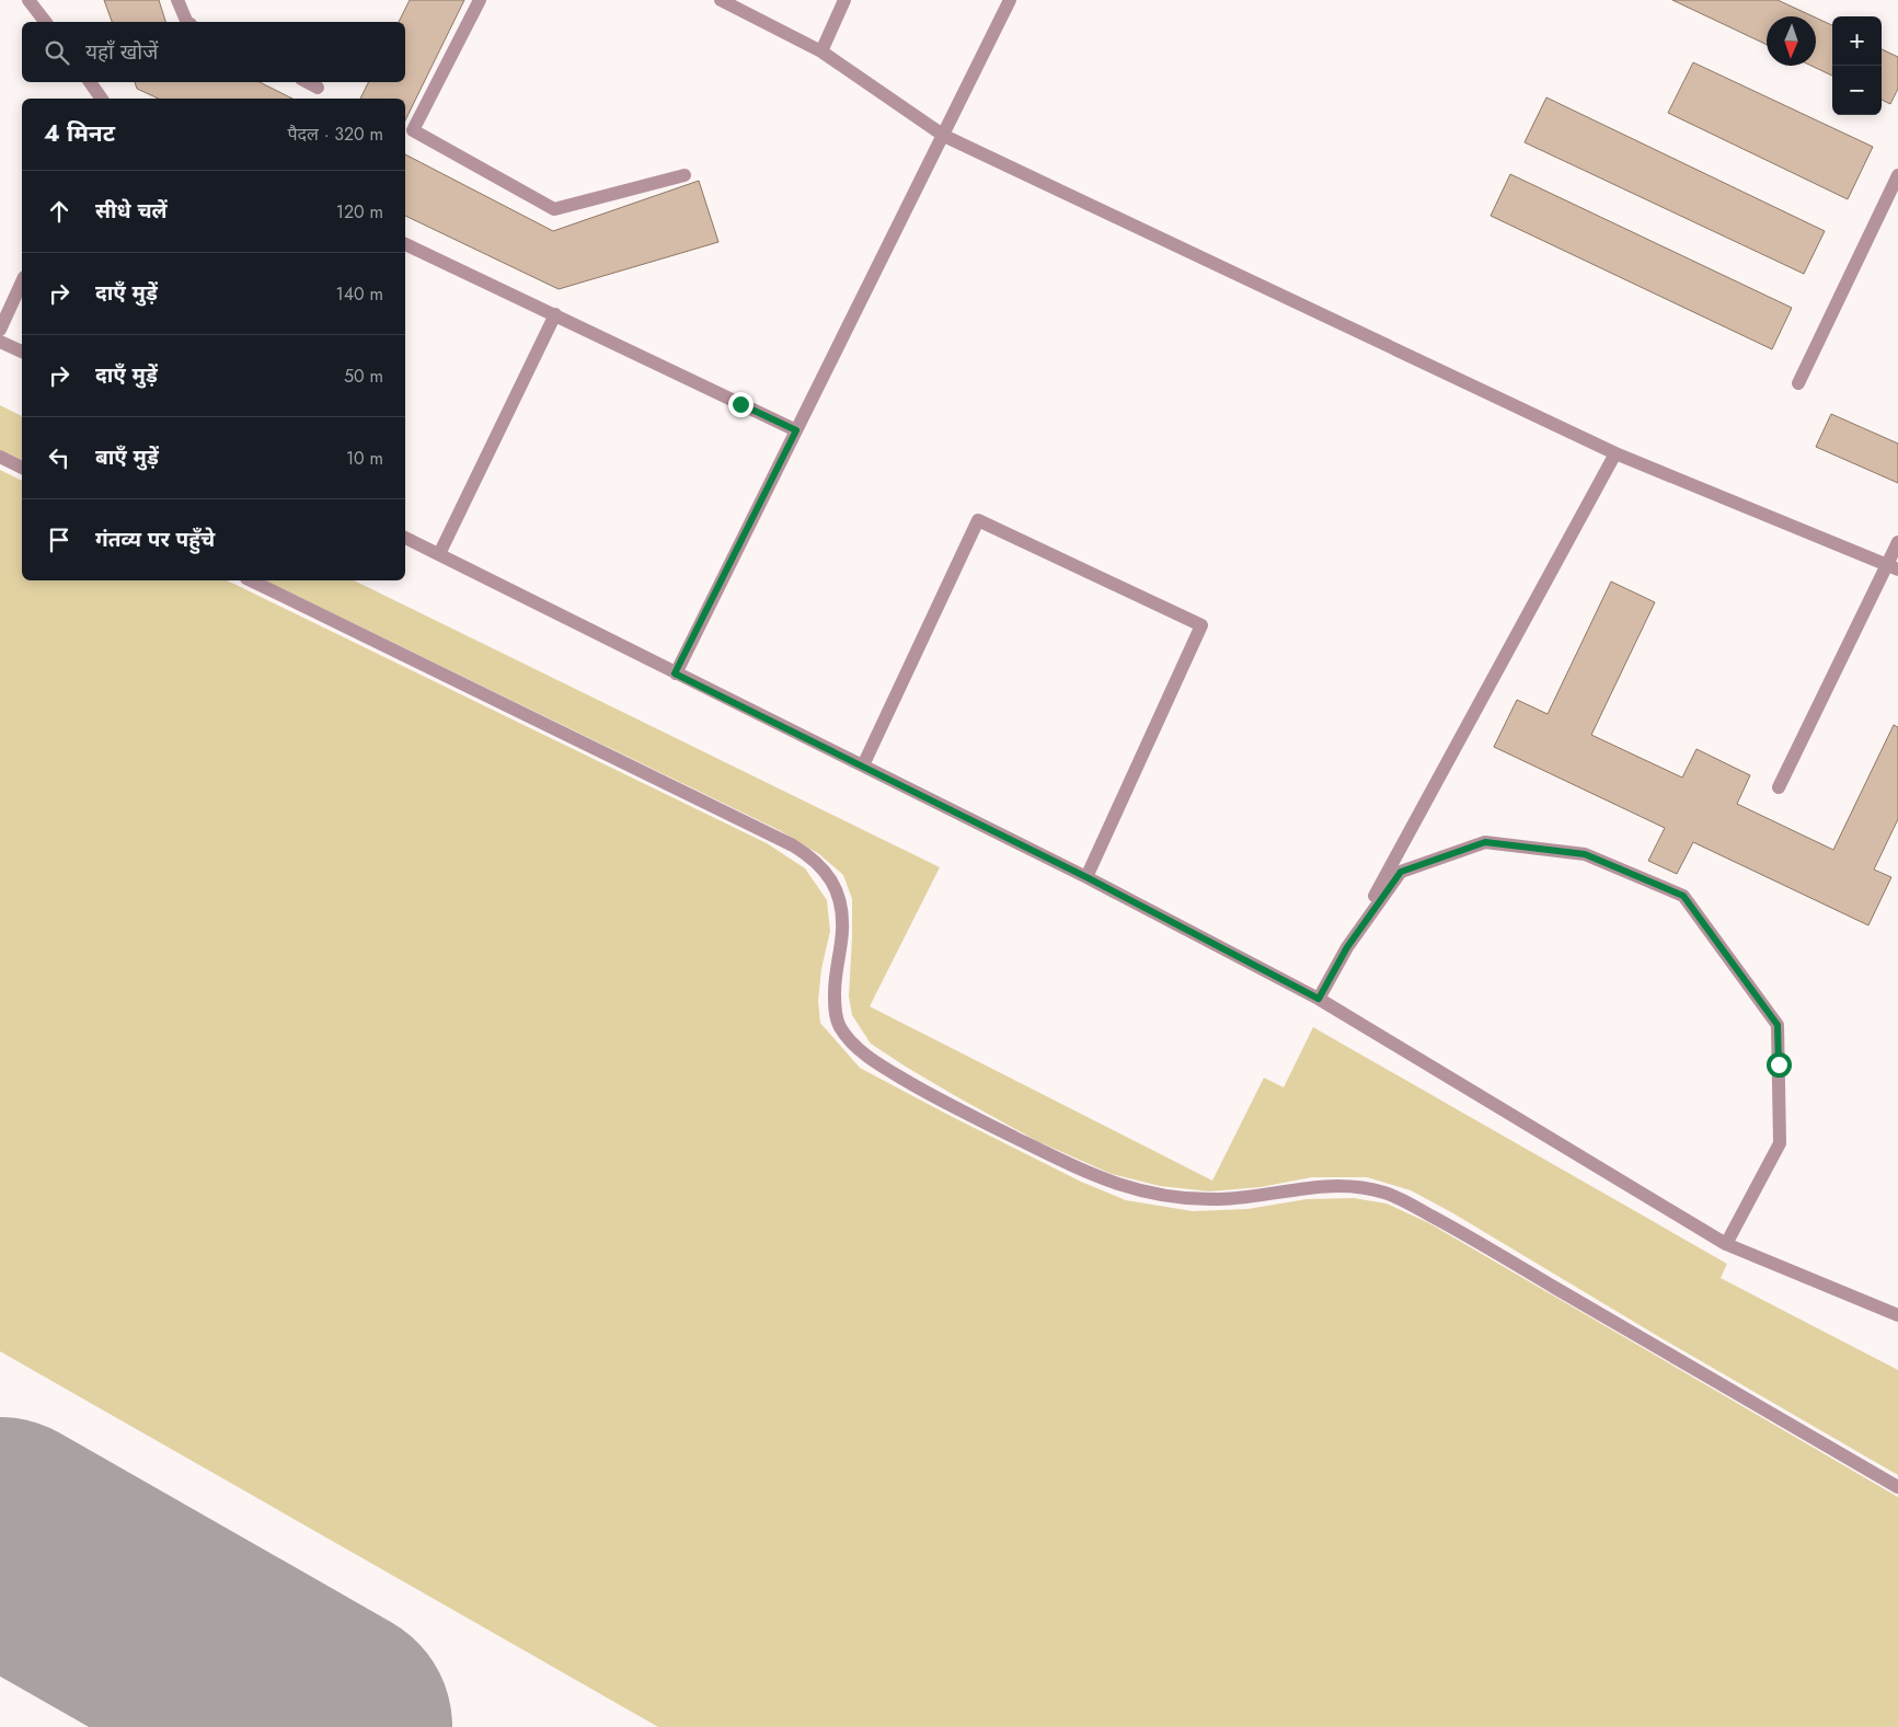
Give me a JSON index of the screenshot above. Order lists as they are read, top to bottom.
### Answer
{
  "north": "bottom",
  "page": {
    "map_buttons": ["+", "−"],
    "search": "यहाँ खोजें",
    "heading": ["4 मिनट", "पैदल · 320 m"],
    "list": [
      ["सीधे चलें", "120 m"],
      ["दाएँ मुड़ें", "140 m"],
      ["दाएँ मुड़ें", "50 m"],
      ["बाएँ मुड़ें", "10 m"],
      "गंतव्य पर पहुँचे"
    ]
  }
}
